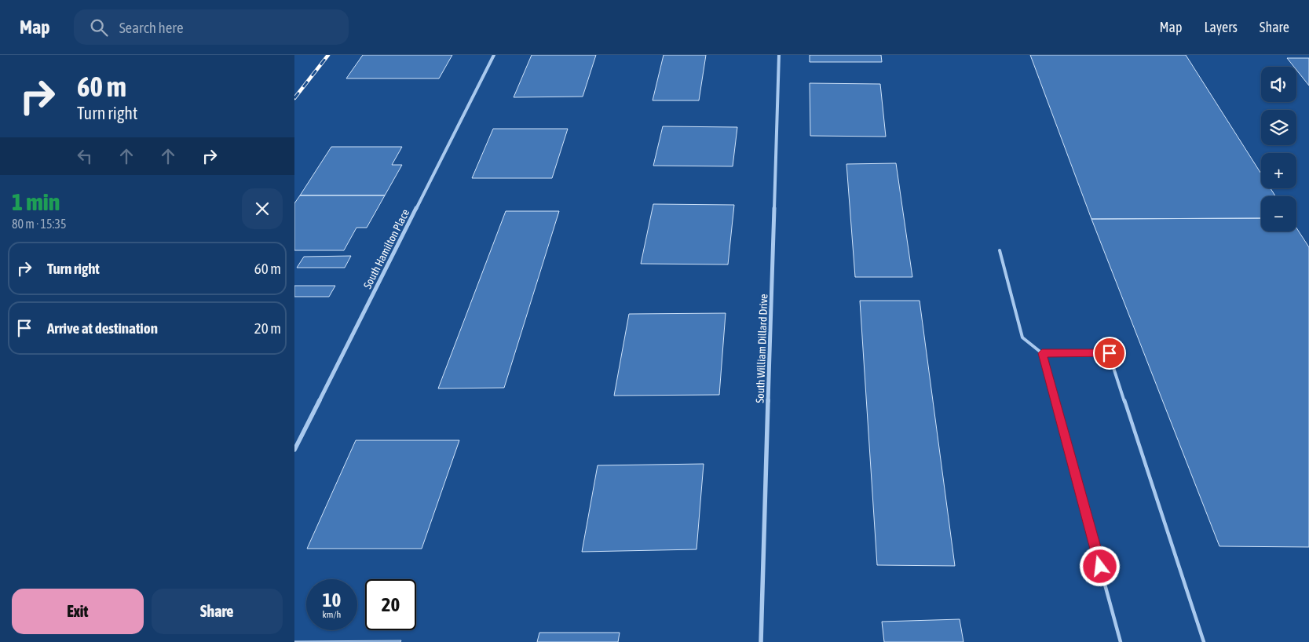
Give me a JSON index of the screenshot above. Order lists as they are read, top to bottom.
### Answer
{
  "streets": {
    "street": ["South Hamilton Place", "South William Dillard Drive"]
  },
  "page": {
    "header": "Map",
    "search": "Search here",
    "nav": ["Map", "Layers", "Share"],
    "turn": ["60 m", "Turn right"],
    "map_buttons": ["+", "−"],
    "heading": ["1 min", "80 m · 15:35"],
    "list": [
      {
        "name": "Turn right",
        "value": "60 m"
      },
      {
        "name": "Arrive at destination",
        "value": "20 m"
      }
    ],
    "speed": "10 km/h",
    "limit": "20",
    "buttons": ["Exit", "Share"]
  }
}
